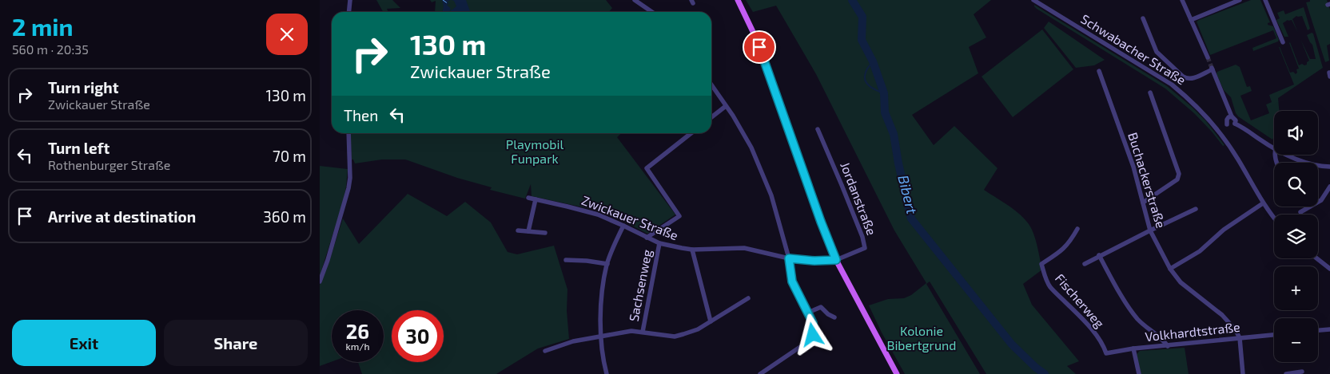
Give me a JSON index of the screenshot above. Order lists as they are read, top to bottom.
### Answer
{
  "streets": {
    "street": [
      "Schwabacher Straße",
      "Buchackerstraße",
      "Jordanstraße",
      "Zwickauer Straße",
      "Sachsenweg",
      "Fischerweg",
      "Volkhardtstraße"
    ]
  },
  "crossings": [
    ["Buchackerstraße", "Volkhardtstraße"],
    ["Jordanstraße", "Zwickauer Straße"],
    ["Zwickauer Straße", "Sachsenweg"],
    ["Fischerweg", "Volkhardtstraße"]
  ],
  "water": ["Bibert"],
  "parks": ["Playmobil Funpark", "Kolonie Bibertgrund"],
  "page": {
    "heading": ["2 min", "560 m · 20:35"],
    "turn": ["130 m", "Zwickauer Straße"],
    "list": [
      {
        "name": "Turn right",
        "note": "Zwickauer Straße",
        "value": "130 m"
      },
      {
        "name": "Turn left",
        "note": "Rothenburger Straße",
        "value": "70 m"
      },
      {
        "name": "Arrive at destination",
        "value": "360 m"
      }
    ],
    "then": "Then",
    "map_buttons": ["+", "−"],
    "speed": "26 km/h",
    "limit": "30",
    "buttons": ["Exit", "Share"]
  }
}
